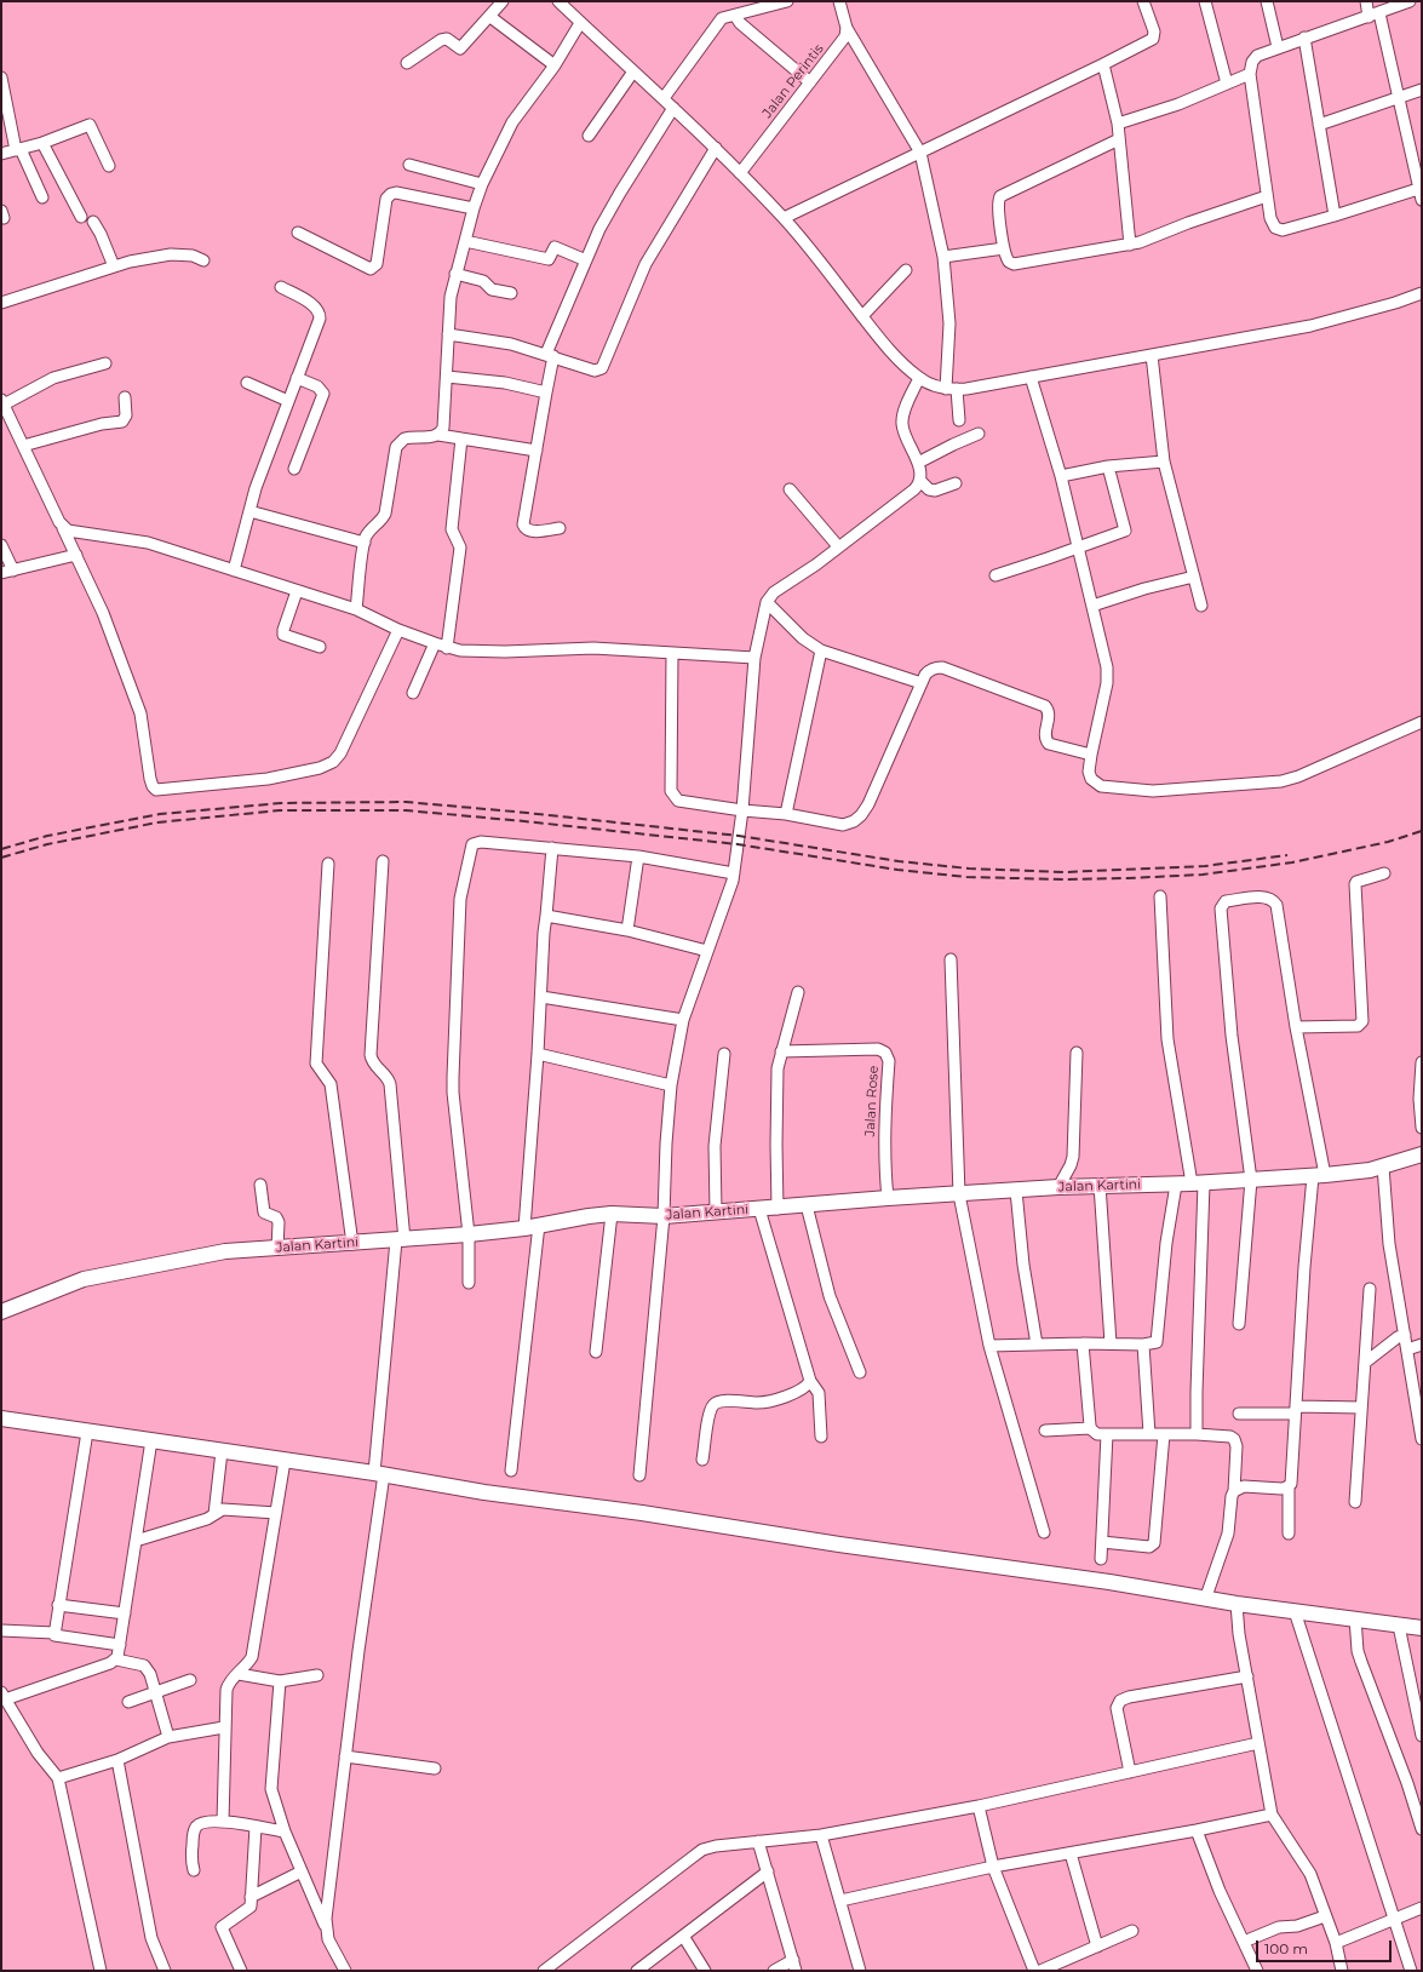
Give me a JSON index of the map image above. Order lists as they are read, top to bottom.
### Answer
{
  "streets": {
    "street": ["Jalan Perintis", "Jalan Rose", "Jalan Kartini"]
  },
  "crossings": [
    ["Jalan Rose", "Jalan Kartini"]
  ],
  "scale_bar": "100 m"
}
